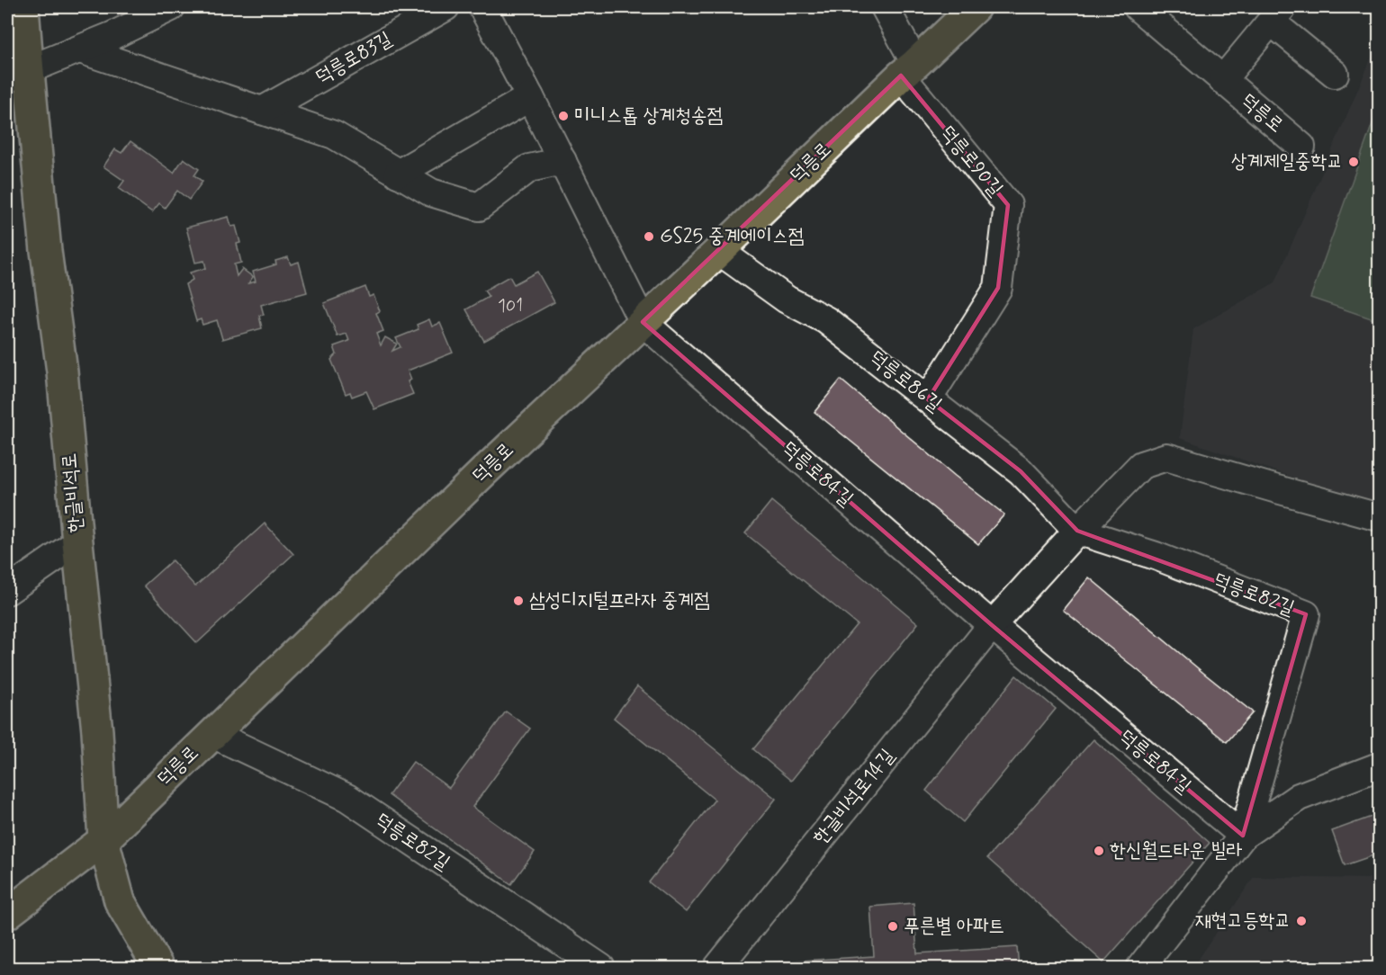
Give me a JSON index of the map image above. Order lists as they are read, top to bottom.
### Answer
{
  "streets": {
    "main road": ["덕릉로", "한글비석로"],
    "street": [
      "덕릉로83길",
      "덕릉로90길",
      "덕릉로86길",
      "덕릉로84길",
      "덕릉로82길",
      "한글비석로14길"
    ]
  },
  "crossings": [
    ["덕릉로", "덕릉로90길"],
    ["덕릉로", "덕릉로86길"],
    ["덕릉로", "덕릉로84길"],
    ["덕릉로", "한글비석로"],
    ["덕릉로", "덕릉로82길"],
    ["덕릉로90길", "덕릉로86길"],
    ["덕릉로86길", "덕릉로82길"],
    ["덕릉로84길", "덕릉로82길"],
    ["덕릉로84길", "한글비석로14길"]
  ],
  "places": [
    "미니스톱 상계청송점",
    "상계제일중학교",
    "GS25 중계에이스점",
    "삼성디지털프라자 중계점",
    "한신월드타운 빌라",
    "재현고등학교",
    "푸른별 아파트"
  ],
  "house_numbers": ["101"]
}
